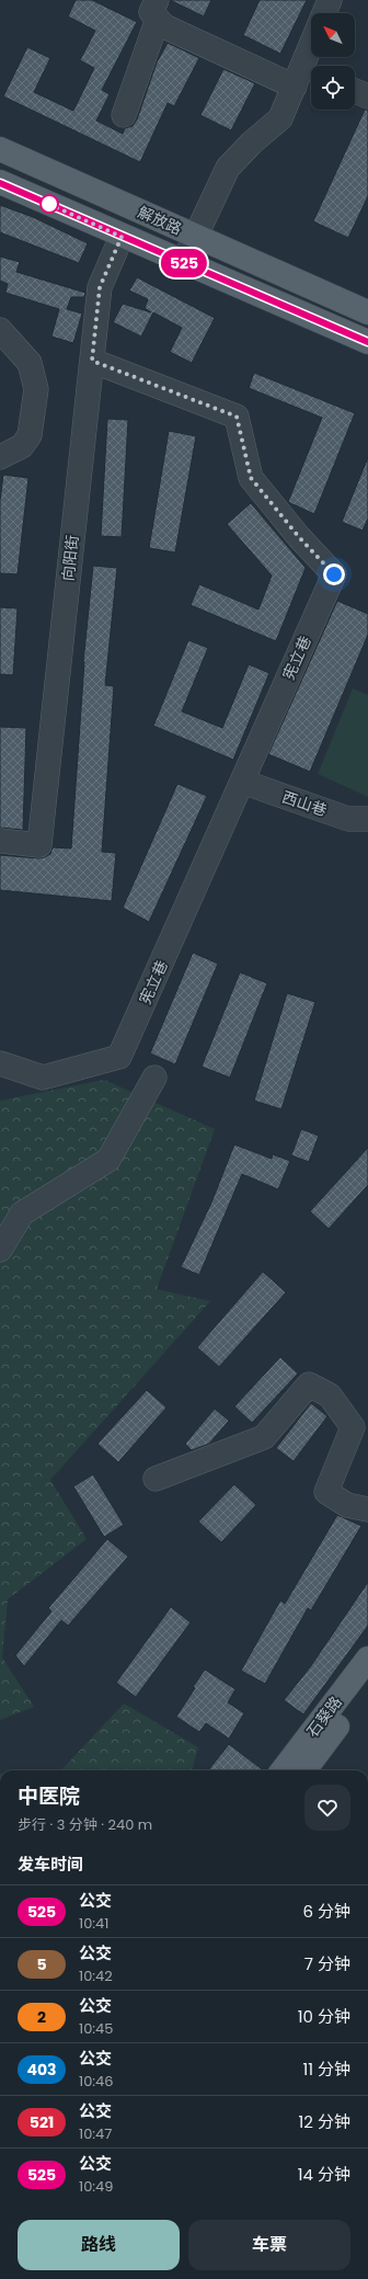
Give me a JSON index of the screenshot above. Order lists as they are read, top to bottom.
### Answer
{
  "streets": {
    "main road": ["解放路", "石葵路"],
    "street": ["向阳街", "宪立巷", "西山巷"]
  },
  "crossings": [
    ["解放路", "向阳街"],
    ["向阳街", "宪立巷"],
    ["宪立巷", "西山巷"]
  ],
  "lines": ["bus line 525"],
  "north": "top left",
  "page": {
    "on_map": "525",
    "heading": [
      ["中医院", "步行 · 3 分钟 · 240 m"],
      "发车时间"
    ],
    "list": [
      {
        "mark": "525",
        "name": "公交",
        "note": "10:41",
        "value": "6 分钟"
      },
      {
        "mark": "5",
        "name": "公交",
        "note": "10:42",
        "value": "7 分钟"
      },
      {
        "mark": "2",
        "name": "公交",
        "note": "10:45",
        "value": "10 分钟"
      },
      {
        "mark": "403",
        "name": "公交",
        "note": "10:46",
        "value": "11 分钟"
      },
      {
        "mark": "521",
        "name": "公交",
        "note": "10:47",
        "value": "12 分钟"
      },
      {
        "mark": "525",
        "name": "公交",
        "note": "10:49",
        "value": "14 分钟"
      }
    ],
    "buttons": ["路线", "车票"]
  }
}
